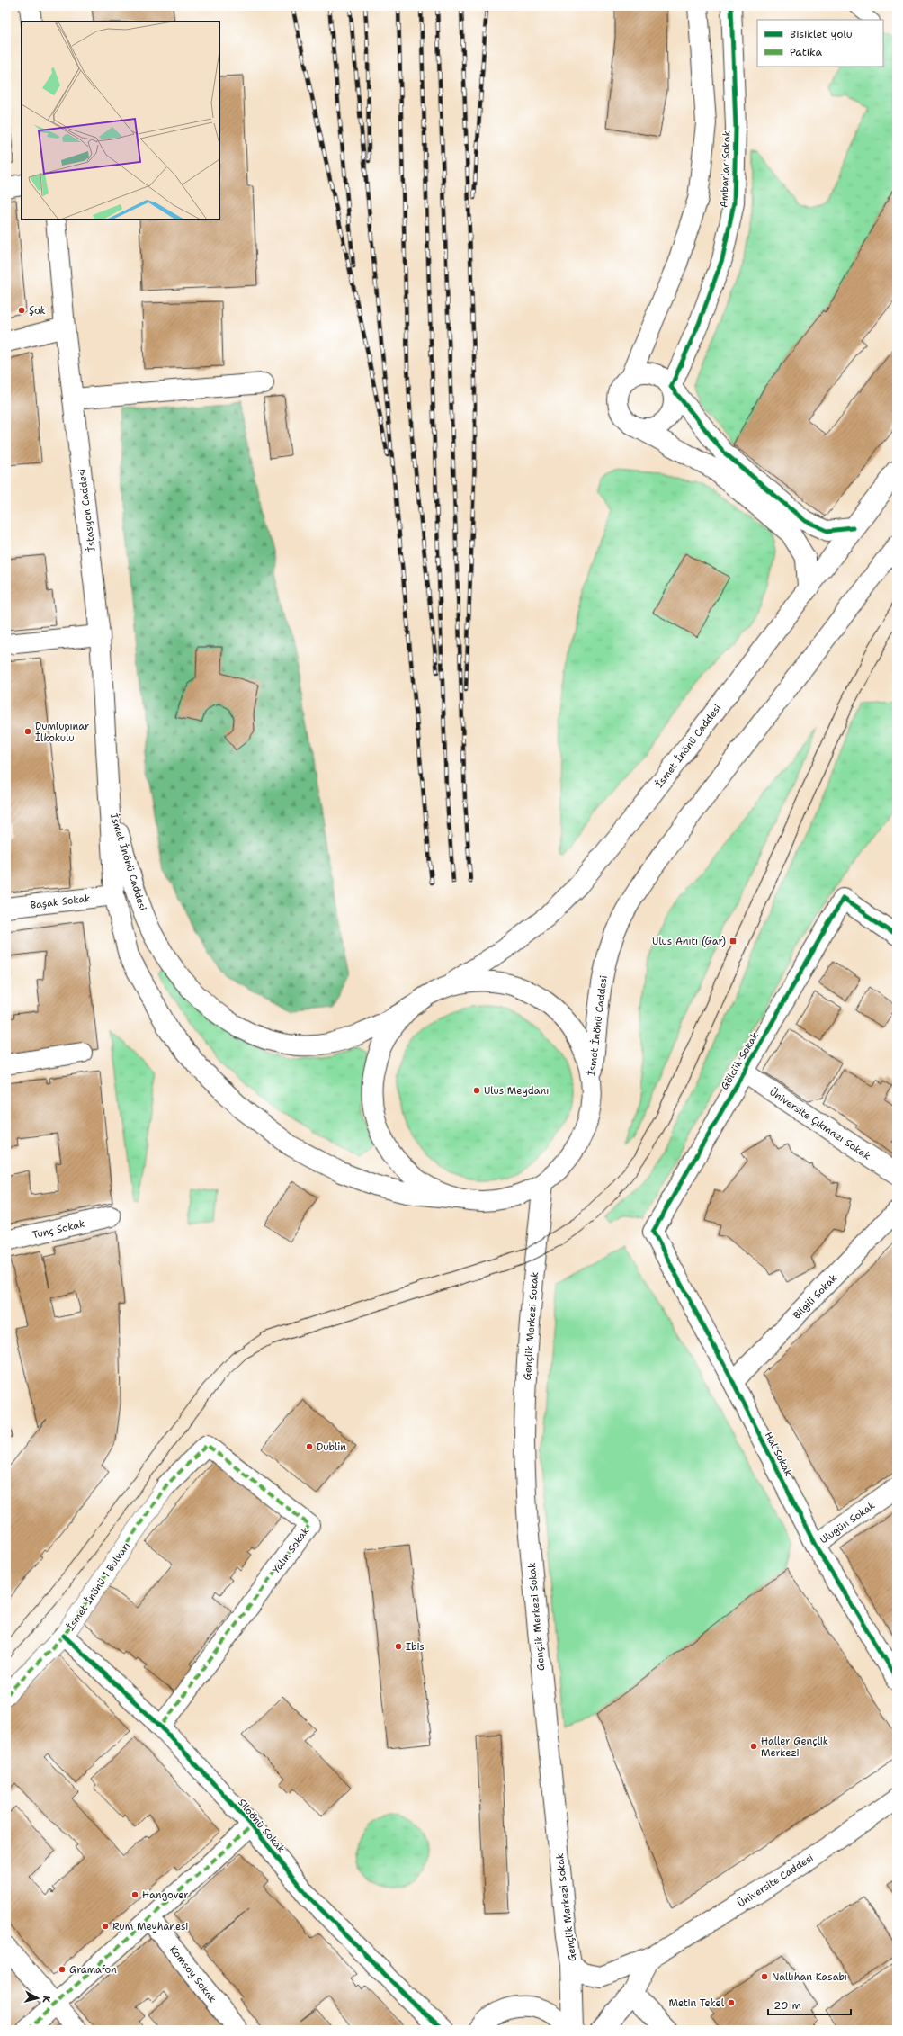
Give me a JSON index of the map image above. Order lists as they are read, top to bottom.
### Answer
{
  "streets": {
    "street": [
      "Ambarlar Sokak",
      "İstasyon Caddesi",
      "İsmet İnönü Caddesi",
      "Başak Sokak",
      "Gölcük Sokak",
      "Üniversite Çıkmazı Sokak",
      "Tunç Sokak",
      "Bilgili Sokak",
      "Gençlik Merkezi Sokak",
      "Hal Sokak",
      "Ulugün Sokak",
      "Yalın Sokak",
      "İsmet İnönü 1 Bulvarı",
      "Siloönü Sokak",
      "Üniversite Caddesi",
      "Komsoy Sokak"
    ]
  },
  "crossings": [
    ["İstasyon Caddesi", "İsmet İnönü Caddesi"],
    ["İsmet İnönü Caddesi", "Başak Sokak"],
    ["Gölcük Sokak", "Üniversite Çıkmazı Sokak"],
    ["Gölcük Sokak", "Hal Sokak"],
    ["Bilgili Sokak", "Hal Sokak"],
    ["Hal Sokak", "Ulugün Sokak"],
    ["Yalın Sokak", "İsmet İnönü 1 Bulvarı"],
    ["Yalın Sokak", "Siloönü Sokak"],
    ["İsmet İnönü 1 Bulvarı", "Siloönü Sokak"]
  ],
  "places": {
    "other": [
      "Şok",
      "Dumlupınar İlkokulu",
      "Ulus Meydanı",
      "Dublin",
      "Ibis",
      "Haller Gençlik Merkezi",
      "Hangover",
      "Rum Meyhanesi",
      "Gramafon",
      "Nallıhan Kasabı",
      "Metin Tekel"
    ],
    "transit": ["Ulus Anıtı (Gar)"]
  },
  "legend": ["Bisiklet yolu", "Patika"],
  "scale_bar": "20 m",
  "north": "right"
}
